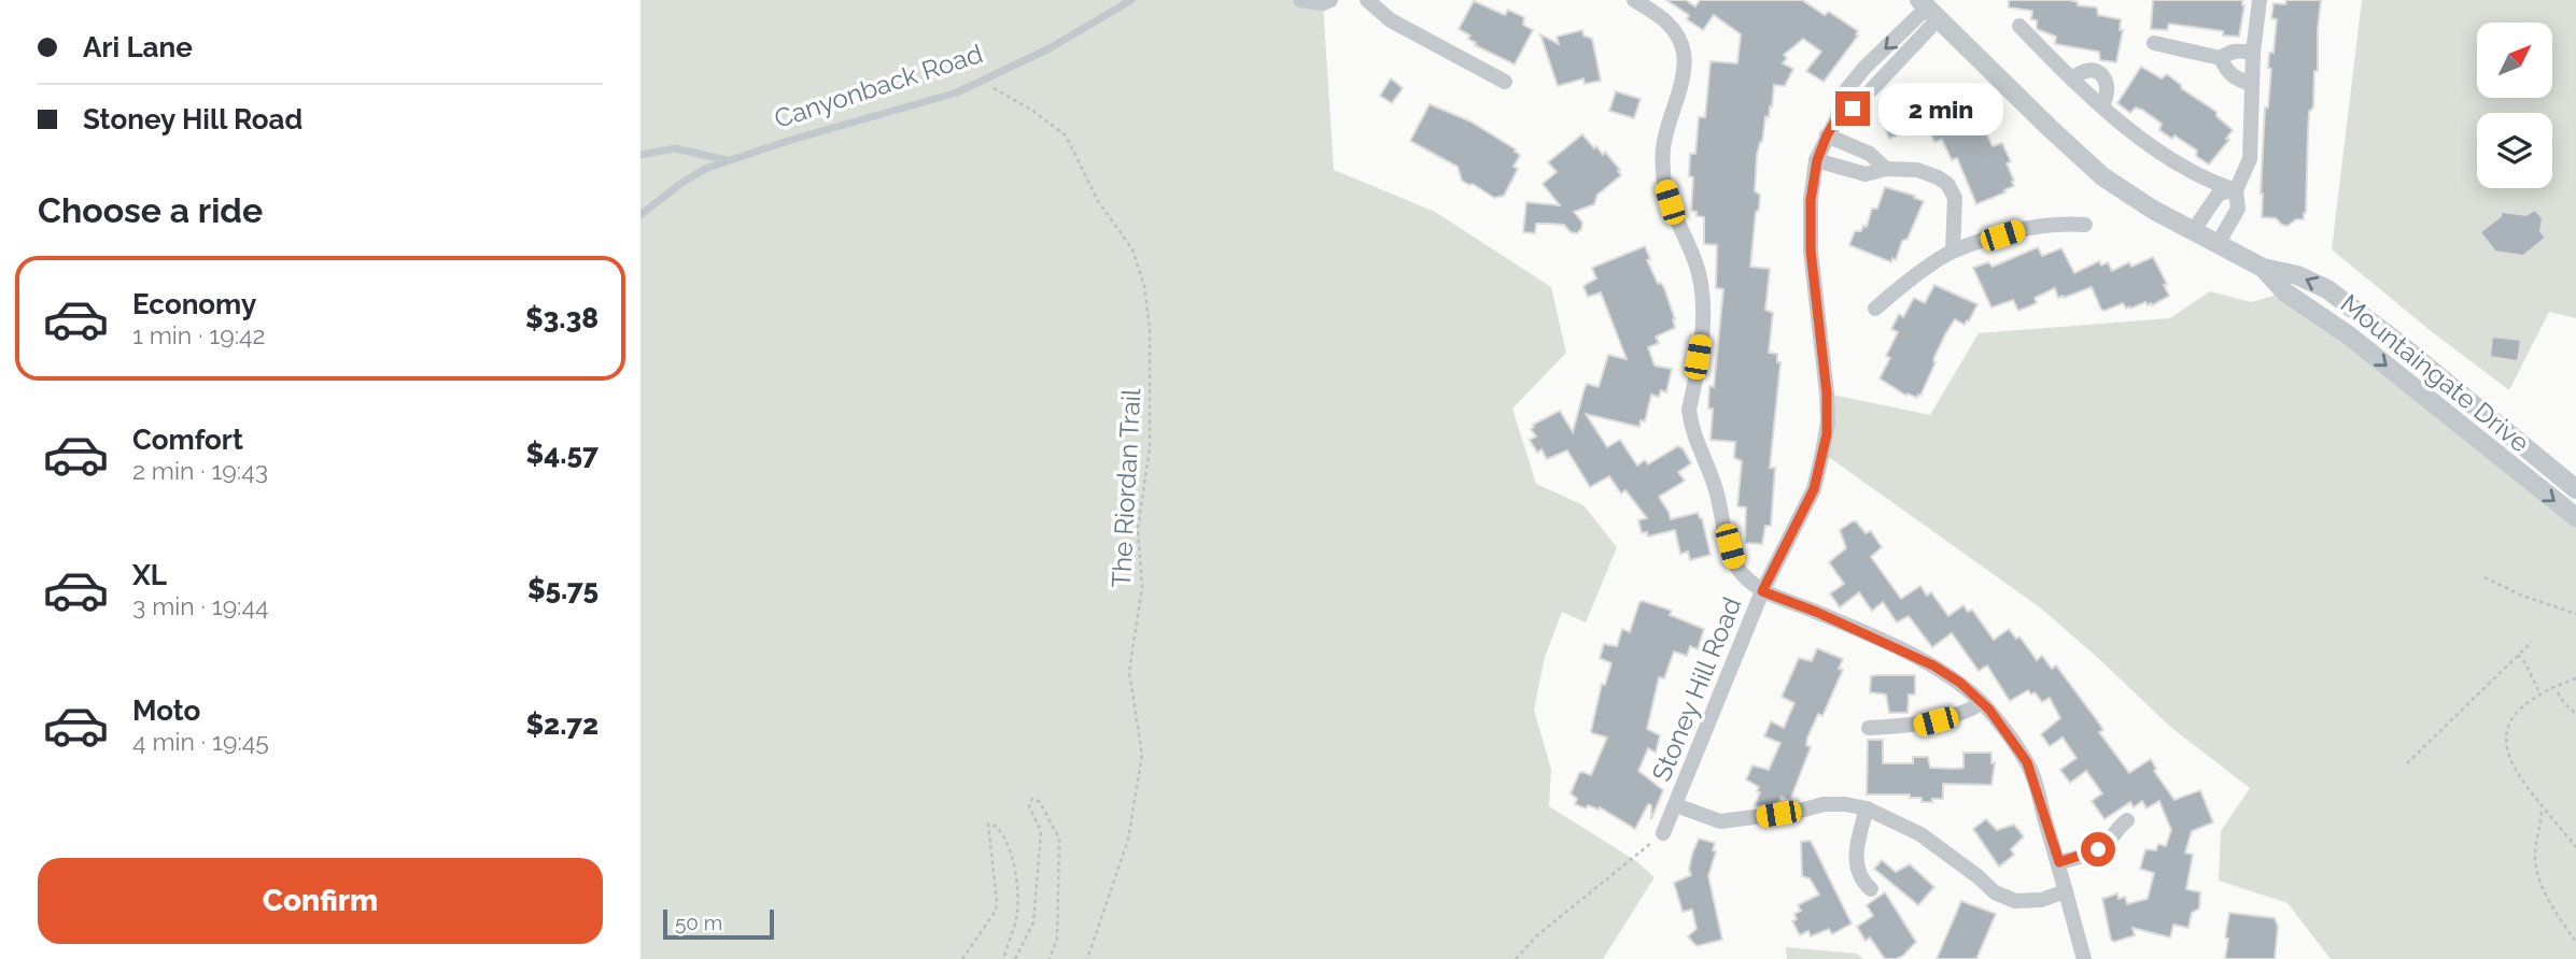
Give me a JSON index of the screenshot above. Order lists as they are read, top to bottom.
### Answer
{
  "streets": {
    "street": ["Mountaingate Drive", "Stoney Hill Road"],
    "lane": ["Canyonback Road"],
    "path": ["The Riordan Trail"]
  },
  "crossings": [
    ["Canyonback Road", "The Riordan Trail"],
    ["Mountaingate Drive", "Stoney Hill Road"]
  ],
  "scale_bar": "50 m",
  "north": "top right",
  "page": {
    "banner": ["Ari Lane", "Stoney Hill Road"],
    "bubble": "2 min",
    "heading": "Choose a ride",
    "list": [
      {
        "name": "Economy",
        "note": "1 min · 19:42",
        "value": "$3.38"
      },
      {
        "name": "Comfort",
        "note": "2 min · 19:43",
        "value": "$4.57"
      },
      {
        "name": "XL",
        "note": "3 min · 19:44",
        "value": "$5.75"
      },
      {
        "name": "Moto",
        "note": "4 min · 19:45",
        "value": "$2.72"
      }
    ],
    "buttons": "Confirm",
    "scale": "50 m"
  }
}
